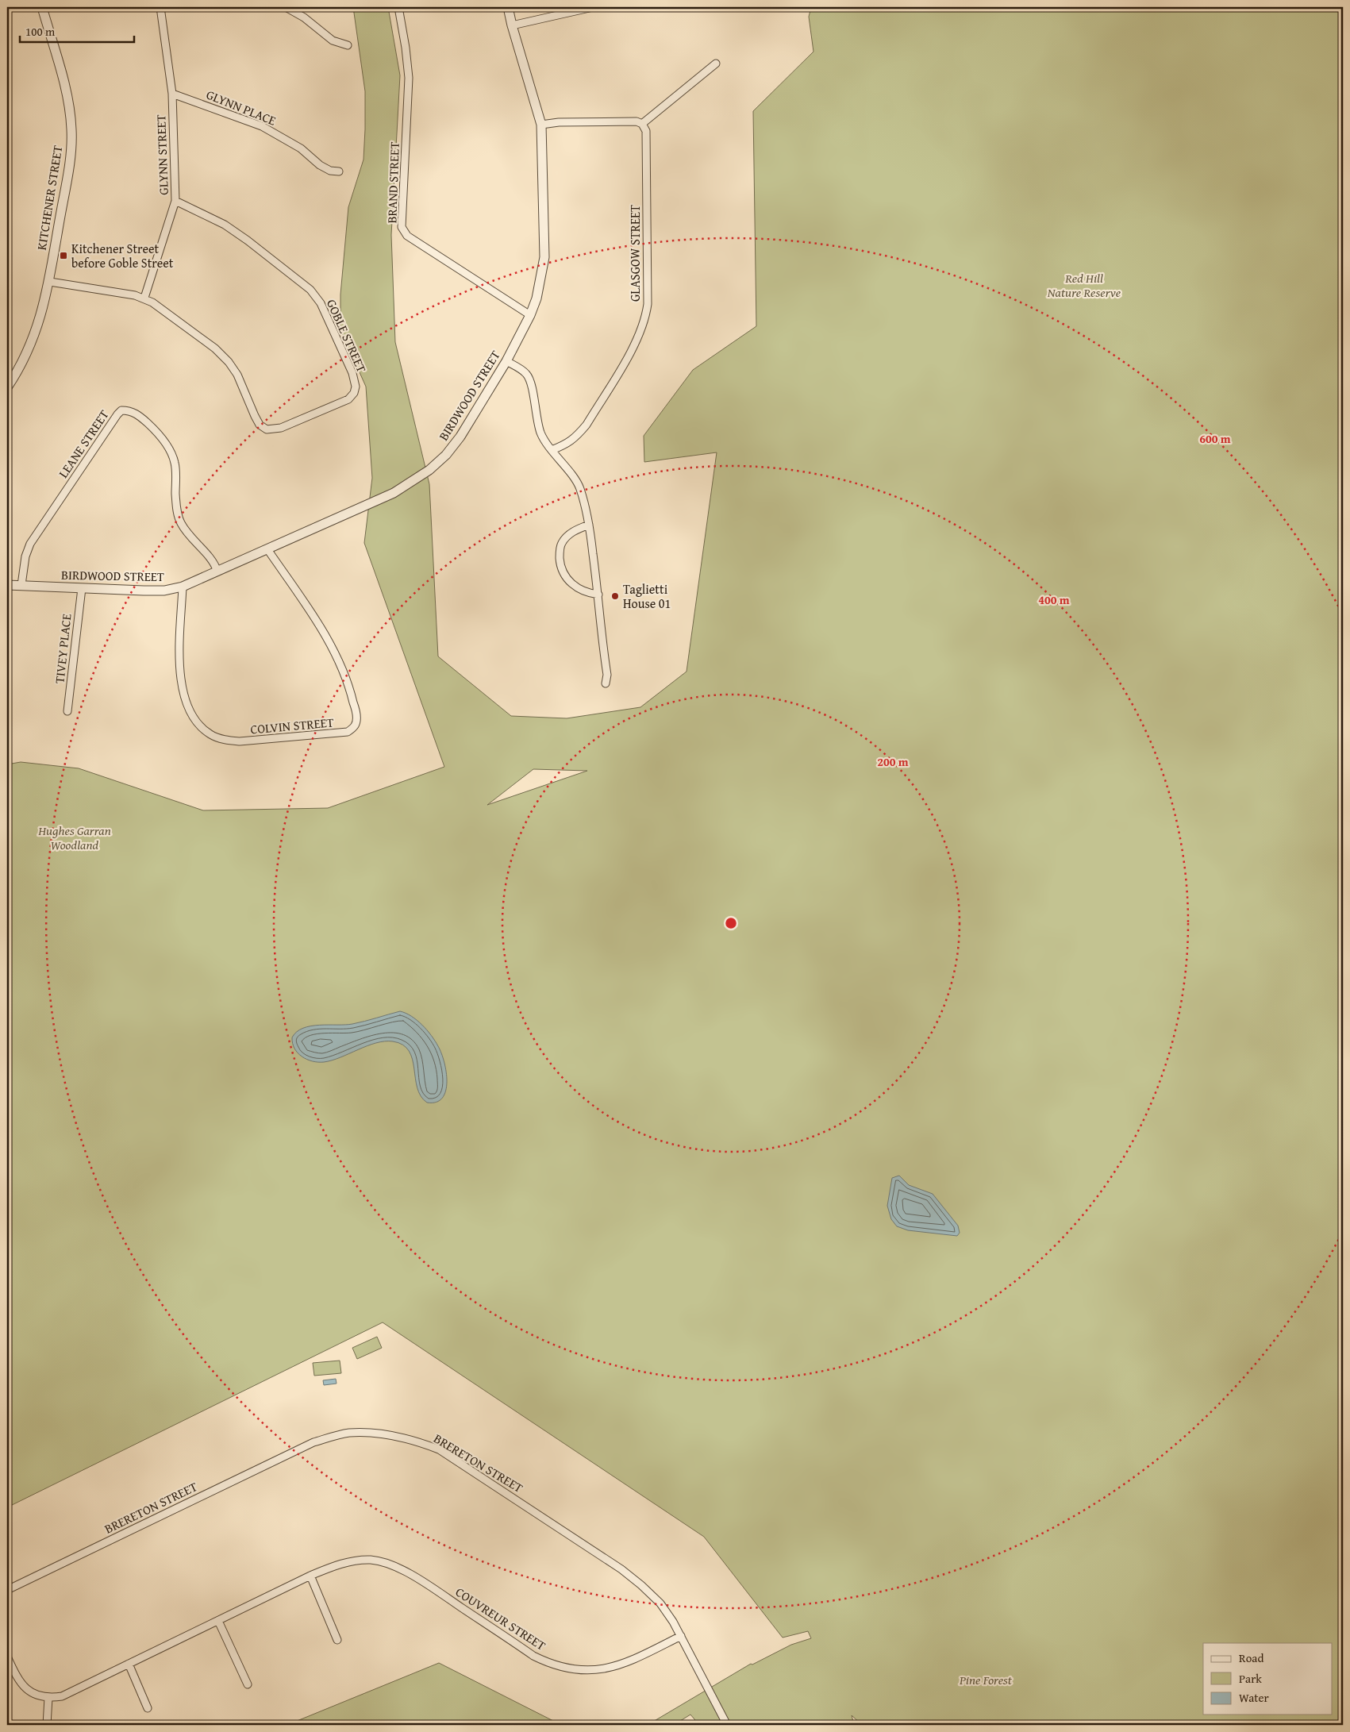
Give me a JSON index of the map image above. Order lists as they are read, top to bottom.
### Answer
{
  "streets": {
    "street": [
      "GLYNN PLACE",
      "GLYNN STREET",
      "BRAND STREET",
      "KITCHENER STREET",
      "GLASGOW STREET",
      "GOBLE STREET",
      "BIRDWOOD STREET",
      "LEANE STREET",
      "TIVEY PLACE",
      "COLVIN STREET",
      "BRERETON STREET",
      "COUVREUR STREET"
    ]
  },
  "crossings": [
    ["GLYNN PLACE", "GLYNN STREET"],
    ["GLYNN STREET", "GOBLE STREET"],
    ["BRAND STREET", "BIRDWOOD STREET"],
    ["KITCHENER STREET", "GOBLE STREET"],
    ["BIRDWOOD STREET", "LEANE STREET"],
    ["BIRDWOOD STREET", "TIVEY PLACE"],
    ["BIRDWOOD STREET", "COLVIN STREET"],
    ["BRERETON STREET", "COUVREUR STREET"]
  ],
  "parks": ["Red Hill Nature Reserve", "Hughes Garran Woodland", "Pine Forest"],
  "places": {
    "transit": ["Kitchener Street before Goble Street"],
    "other": ["Taglietti House 01"]
  },
  "legend": ["Road", "Park", "Water"],
  "scale_bar": "100 m",
  "rings": ["600 m", "400 m", "200 m"]
}
